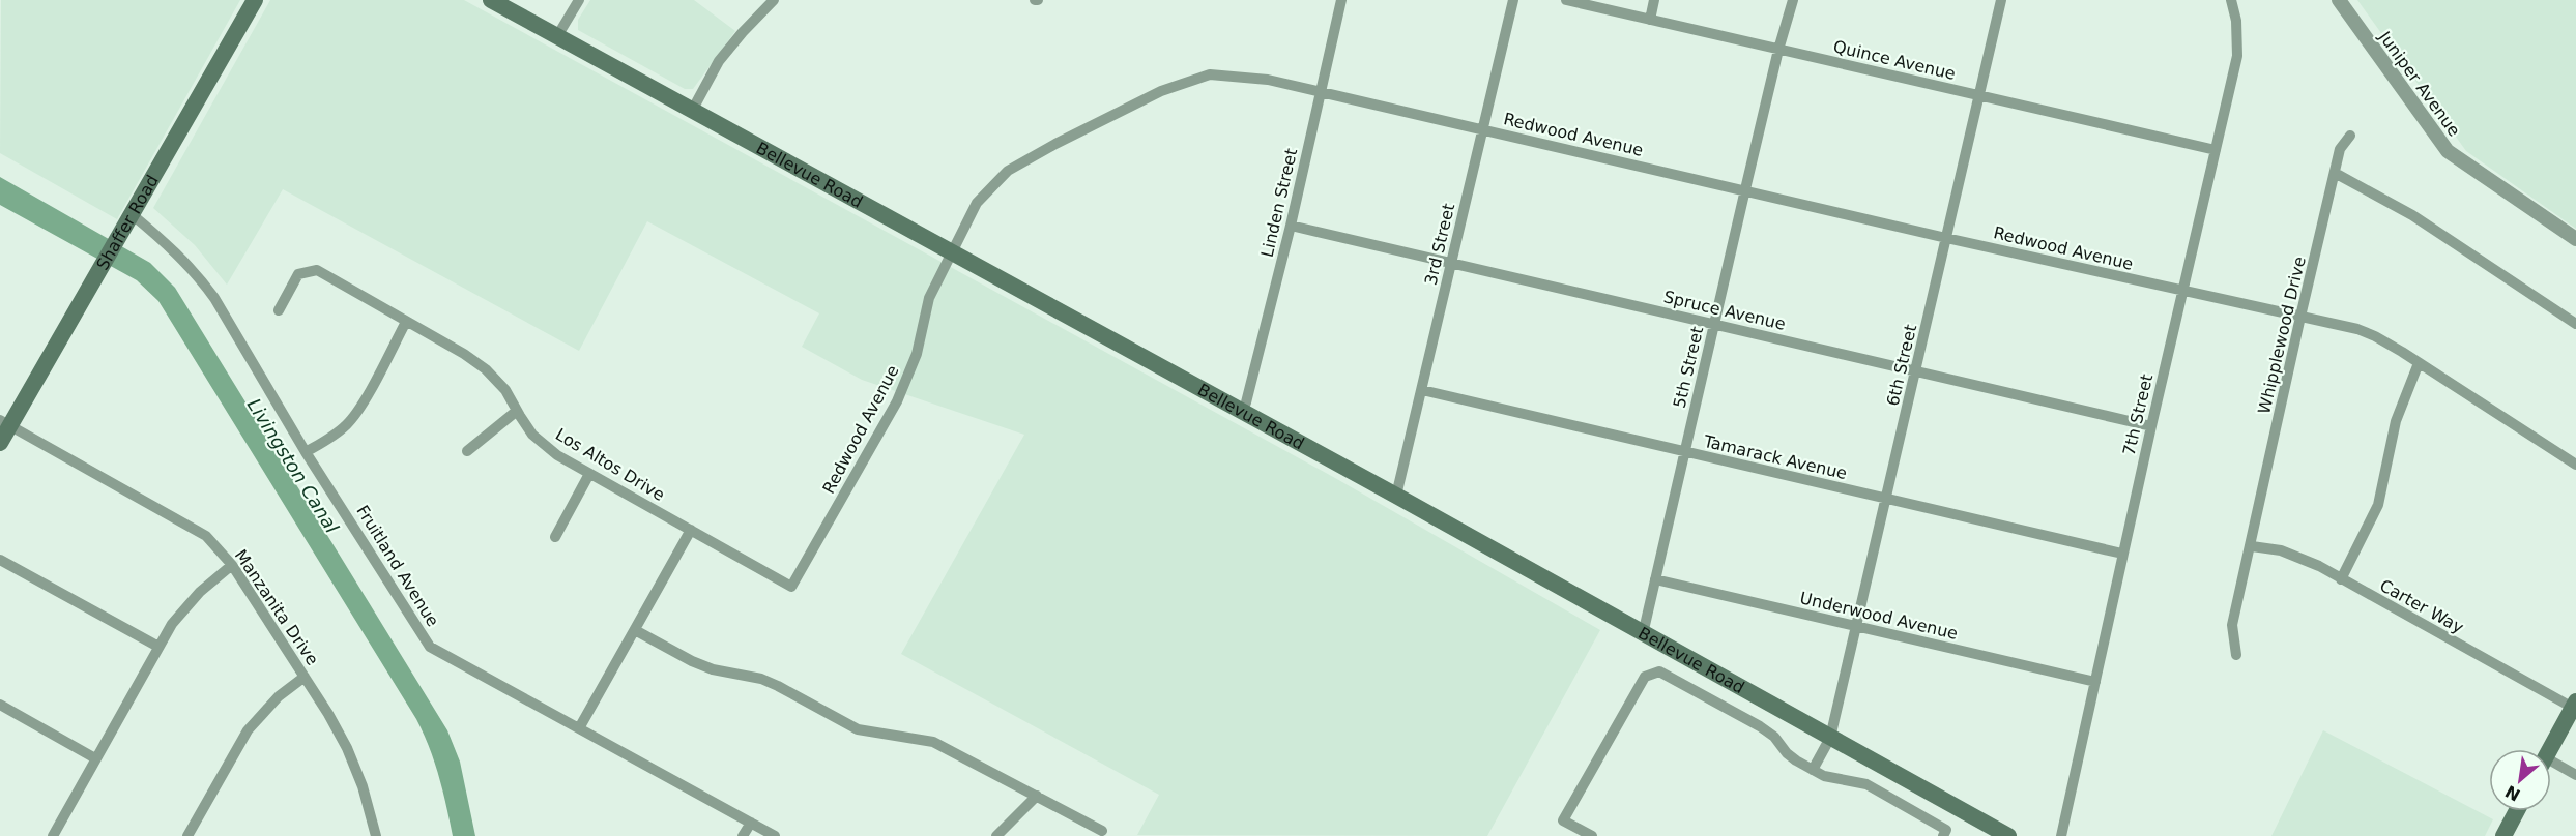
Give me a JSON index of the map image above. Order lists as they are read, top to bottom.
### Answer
{
  "streets": {
    "main road": ["Bellevue Road", "Shaffer Road"],
    "street": [
      "Quince Avenue",
      "Juniper Avenue",
      "Redwood Avenue",
      "Linden Street",
      "3rd Street",
      "Spruce Avenue",
      "Whipplewood Drive",
      "6th Street",
      "5th Street",
      "7th Street",
      "Tamarack Avenue",
      "Los Altos Drive",
      "Fruitland Avenue",
      "Carter Way",
      "Manzanita Drive",
      "Underwood Avenue"
    ]
  },
  "crossings": [
    ["Quince Avenue", "6th Street"],
    ["Quince Avenue", "5th Street"],
    ["Quince Avenue", "7th Street"],
    ["Redwood Avenue", "Bellevue Road"],
    ["Redwood Avenue", "Linden Street"],
    ["Redwood Avenue", "3rd Street"],
    ["Redwood Avenue", "Whipplewood Drive"],
    ["Redwood Avenue", "6th Street"],
    ["Redwood Avenue", "5th Street"],
    ["Redwood Avenue", "7th Street"],
    ["Redwood Avenue", "Los Altos Drive"],
    ["Bellevue Road", "Linden Street"],
    ["Bellevue Road", "3rd Street"],
    ["Bellevue Road", "6th Street"],
    ["Bellevue Road", "5th Street"],
    ["Linden Street", "Spruce Avenue"],
    ["Shaffer Road", "Fruitland Avenue"],
    ["Shaffer Road", "Manzanita Drive"],
    ["3rd Street", "Spruce Avenue"],
    ["3rd Street", "Tamarack Avenue"],
    ["Spruce Avenue", "6th Street"],
    ["Spruce Avenue", "5th Street"],
    ["Spruce Avenue", "7th Street"],
    ["Whipplewood Drive", "Carter Way"],
    ["6th Street", "Tamarack Avenue"],
    ["6th Street", "Underwood Avenue"],
    ["5th Street", "Tamarack Avenue"],
    ["5th Street", "Underwood Avenue"],
    ["7th Street", "Tamarack Avenue"],
    ["7th Street", "Underwood Avenue"]
  ],
  "water": ["Livingston Canal"],
  "north": "bottom left"
}
